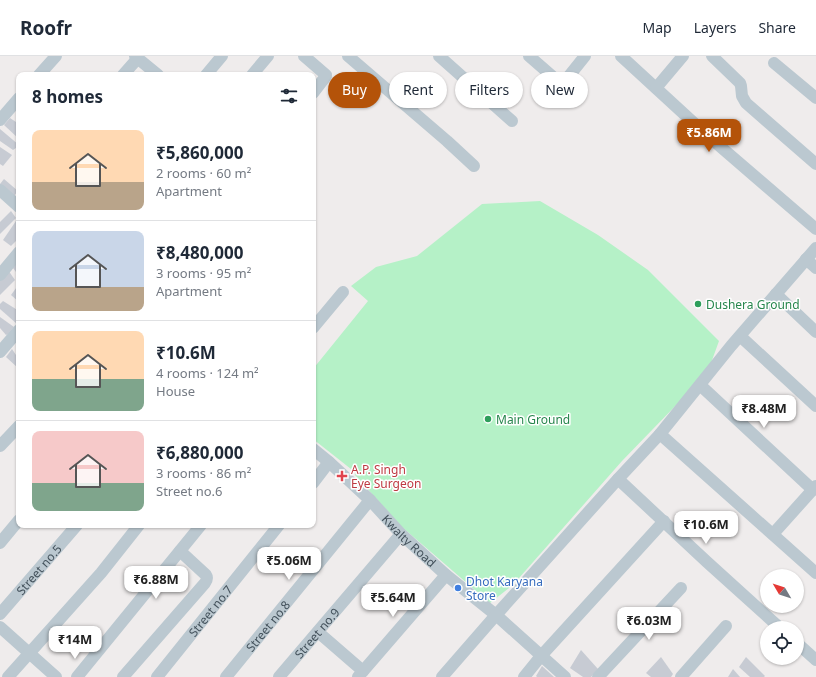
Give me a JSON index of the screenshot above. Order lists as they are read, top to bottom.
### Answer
{
  "streets": {
    "street": [
      "Kwalty Road",
      "Street no.5",
      "Street no.7",
      "Street no.8",
      "Street no.9"
    ]
  },
  "crossings": [
    ["Kwalty Road", "Street no.8"],
    ["Kwalty Road", "Street no.9"]
  ],
  "places": {
    "other": ["Dushera Ground", "Main Ground", "Dhot Karyana Store"],
    "health": ["A.P. Singh Eye Surgeon"]
  },
  "north": "top left",
  "page": {
    "header": "Roofr",
    "nav": ["Map", "Layers", "Share"],
    "chip": [
      "Buy",
      "Rent",
      "Filters",
      "New"
    ],
    "heading": "8 homes",
    "price": [
      "₹5.86M",
      "₹8.48M",
      "₹10.6M",
      "₹5.06M",
      "₹6.88M",
      "₹5.64M",
      "₹6.03M",
      "₹14M"
    ],
    "list": [
      {
        "name": "₹5,860,000",
        "note": "2 rooms · 60 m² · Apartment"
      },
      {
        "name": "₹8,480,000",
        "note": "3 rooms · 95 m² · Apartment"
      },
      {
        "name": "₹10.6M",
        "note": "4 rooms · 124 m² · House"
      },
      {
        "name": "₹6,880,000",
        "note": "3 rooms · 86 m² · Street no.6"
      }
    ]
  }
}
